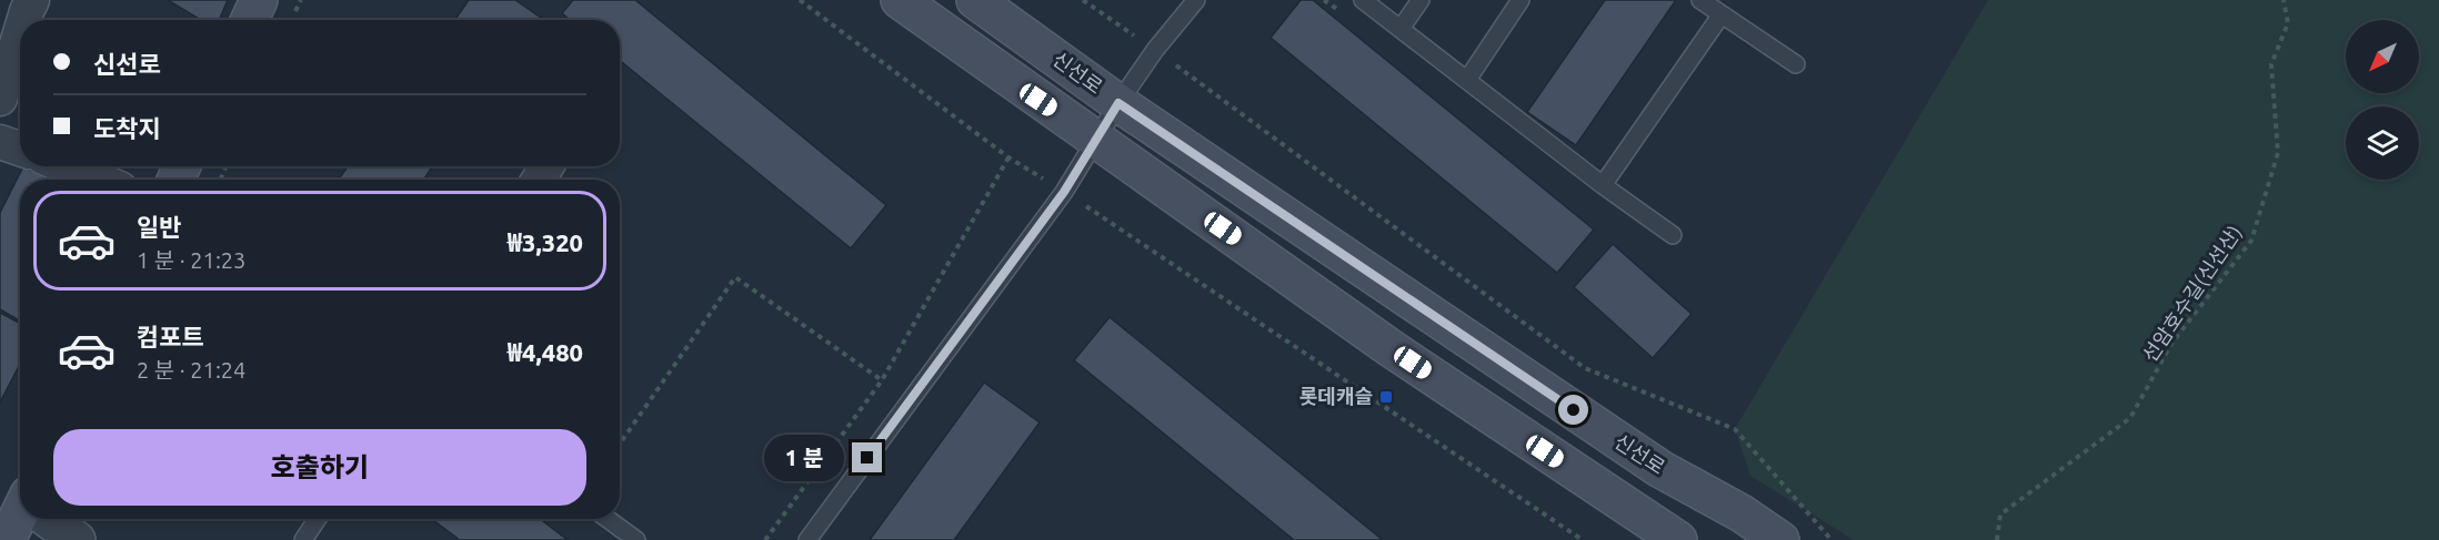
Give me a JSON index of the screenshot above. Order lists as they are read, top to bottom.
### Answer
{
  "streets": {
    "main road": ["신선로"],
    "path": ["선암호수길(신선산)"]
  },
  "places": {
    "transit": ["롯데캐슬"]
  },
  "north": "bottom left",
  "page": {
    "banner": ["신선로", "도착지"],
    "list": [
      {
        "name": "일반",
        "note": "1 분 · 21:23",
        "value": "₩3,320"
      },
      {
        "name": "컴포트",
        "note": "2 분 · 21:24",
        "value": "₩4,480"
      }
    ],
    "buttons": "호출하기",
    "bubble": "1 분"
  }
}
